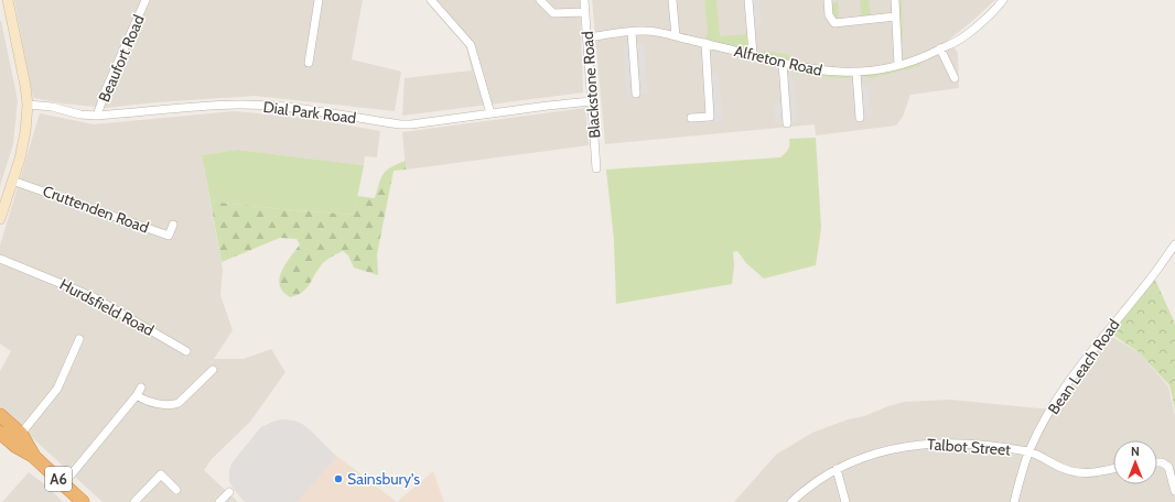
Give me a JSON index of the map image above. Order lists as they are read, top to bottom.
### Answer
{
  "streets": {
    "highway": ["A6"],
    "street": [
      "Beaufort Road",
      "Alfreton Road",
      "Blackstone Road",
      "Dial Park Road",
      "Cruttenden Road",
      "Hurdsfield Road",
      "Bean Leach Road",
      "Talbot Street"
    ]
  },
  "crossings": [
    ["Beaufort Road", "Dial Park Road"],
    ["Alfreton Road", "Blackstone Road"],
    ["Blackstone Road", "Dial Park Road"],
    ["Bean Leach Road", "Talbot Street"]
  ],
  "places": ["Sainsbury's"],
  "north": "top"
}
